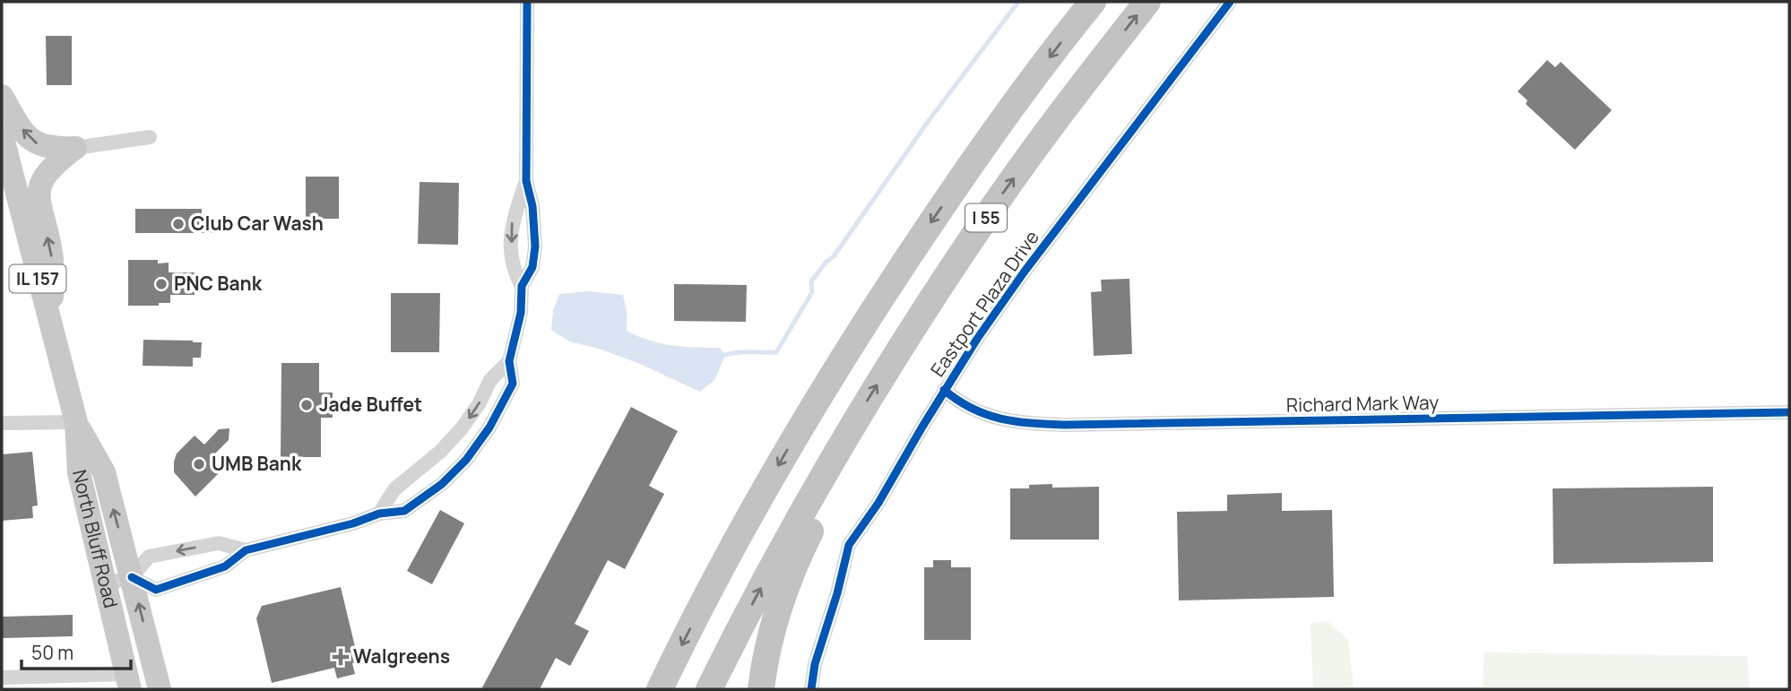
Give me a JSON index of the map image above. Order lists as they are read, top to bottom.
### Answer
{
  "streets": {
    "highway": ["I 55"],
    "main road": ["IL 157", "North Bluff Road"],
    "street": ["Eastport Plaza Drive", "Richard Mark Way"]
  },
  "crossings": [
    ["Eastport Plaza Drive", "Richard Mark Way"]
  ],
  "places": {
    "other": [
      "Club Car Wash",
      "PNC Bank",
      "Jade Buffet",
      "UMB Bank"
    ],
    "health": ["Walgreens"]
  },
  "scale_bar": "50 m"
}
